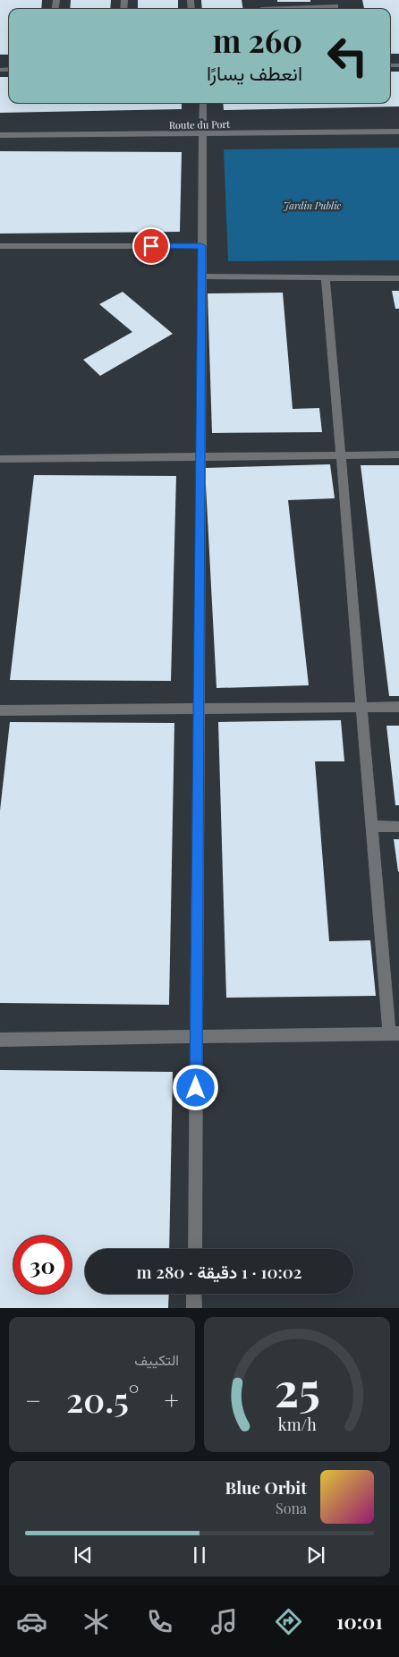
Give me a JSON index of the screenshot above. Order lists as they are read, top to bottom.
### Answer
{
  "streets": {
    "street": ["Route du Port"]
  },
  "parks": ["Jardin Public"],
  "page": {
    "turn": ["260 m", "انعطف يسارًا"],
    "limit": "30",
    "trip": "10:02 · 1 دقيقة · 280 m",
    "tile": "التكييف",
    "heat": ["−", "20.5°", "+"],
    "song": ["Blue Orbit", "Sona"],
    "tabs": "10:01",
    "gauge": ["25", "km/h"]
  }
}
